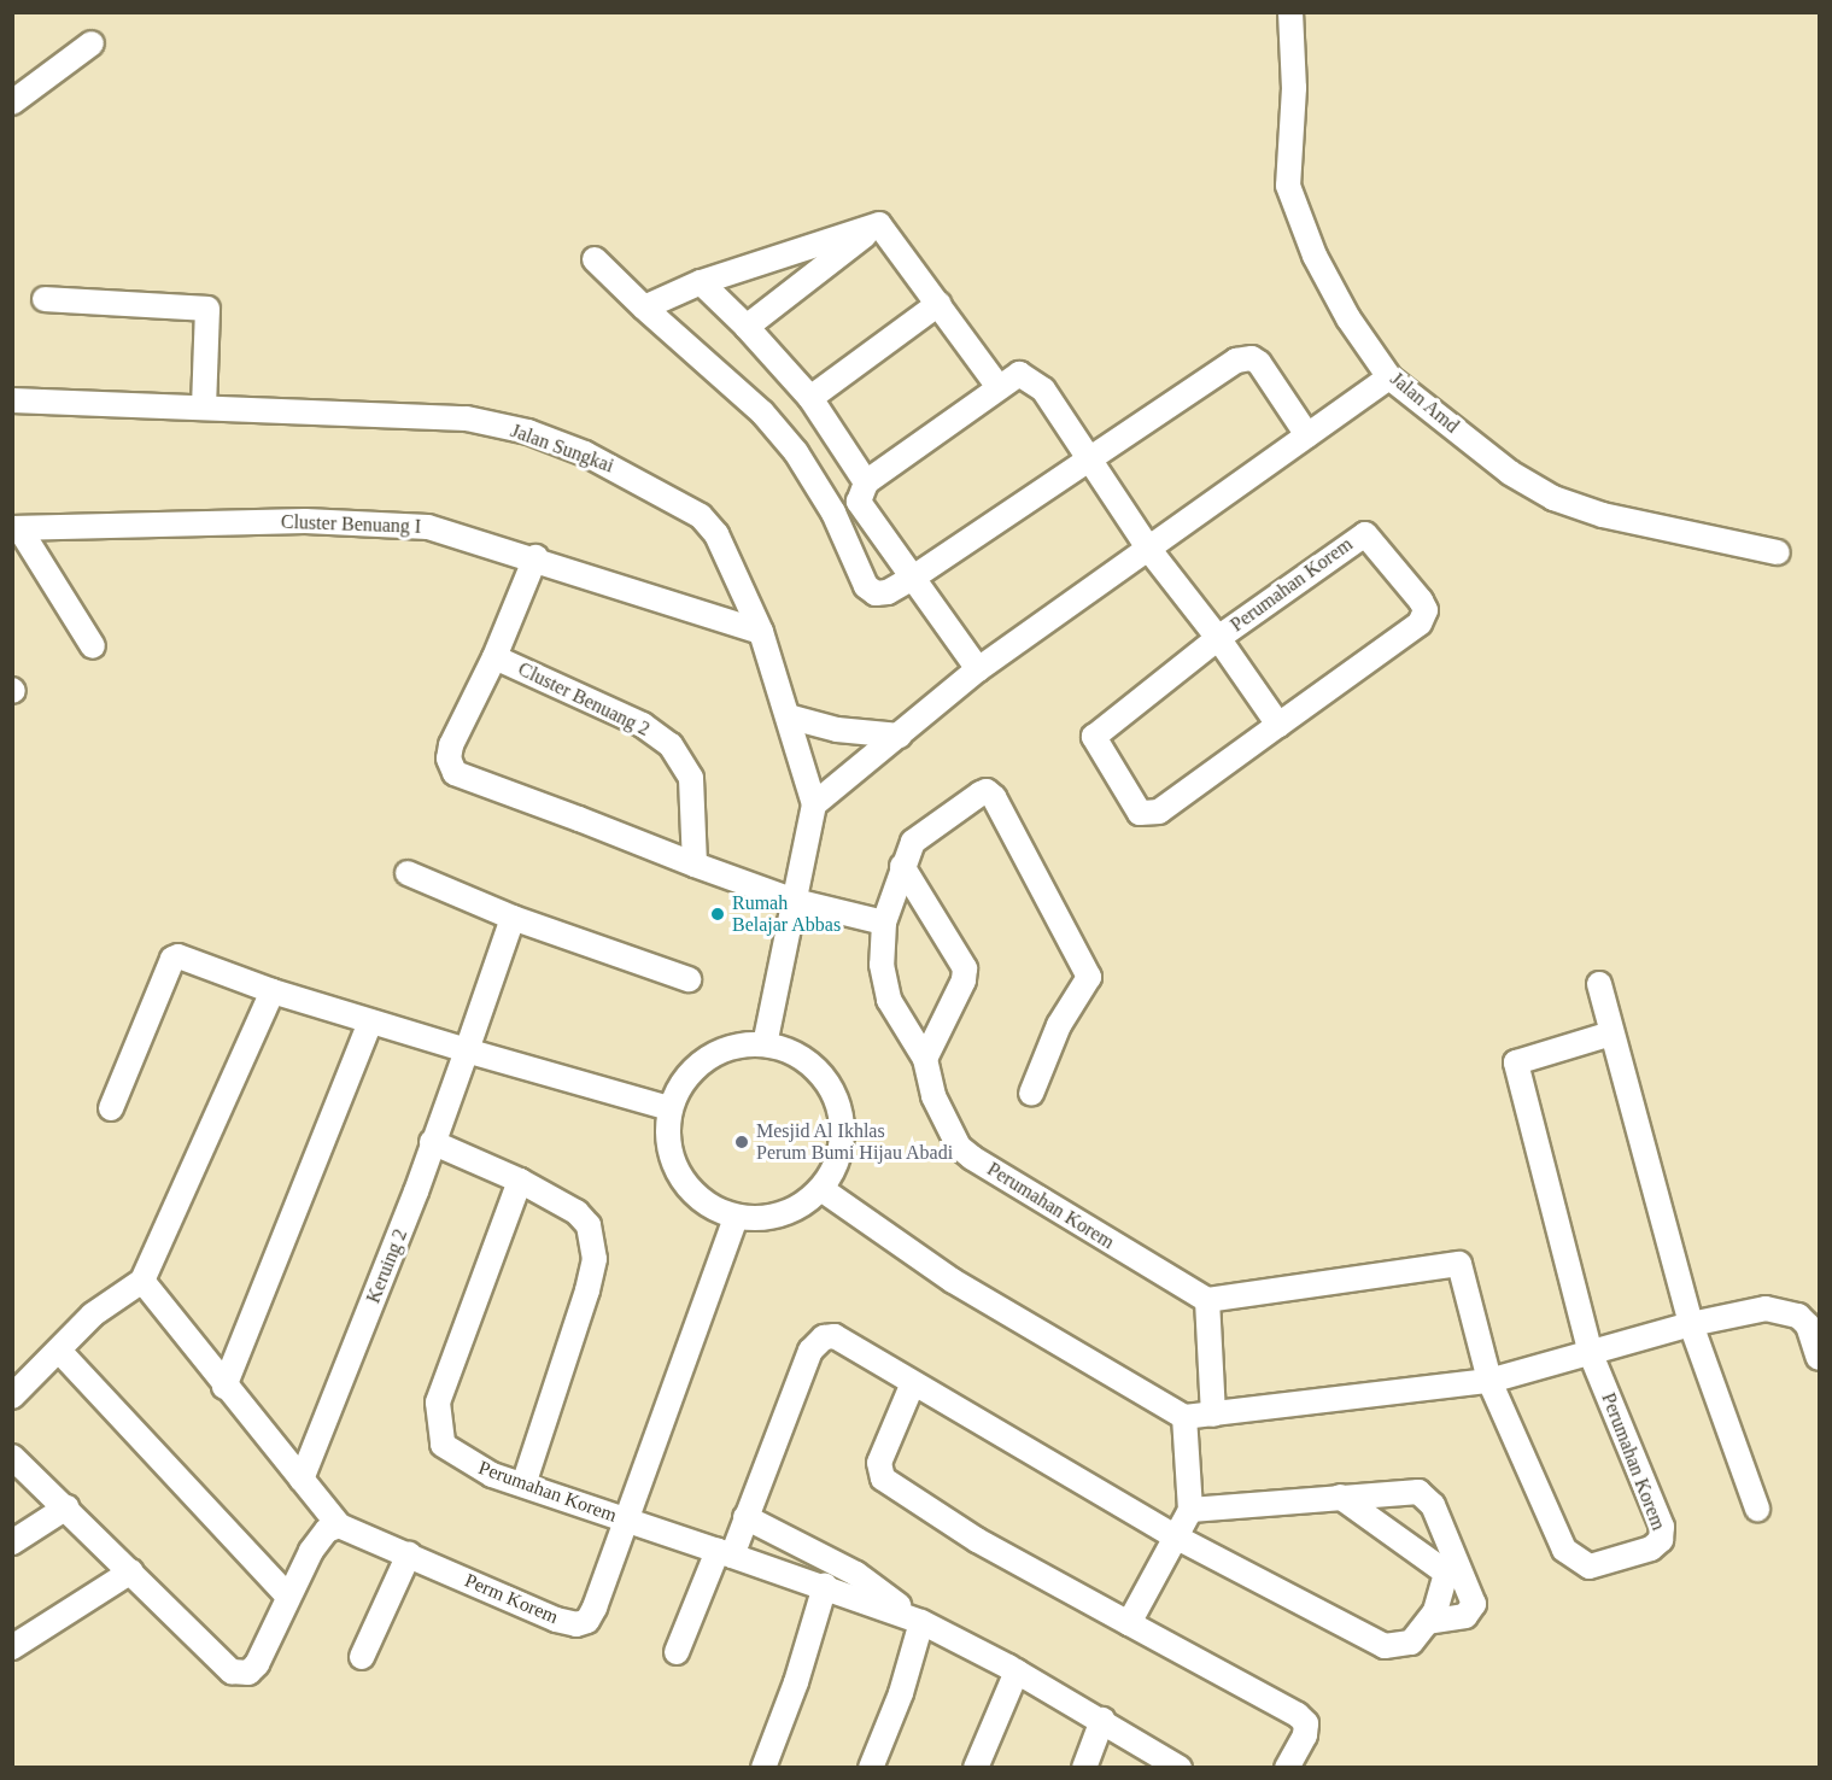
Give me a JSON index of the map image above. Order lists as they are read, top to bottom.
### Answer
{
  "streets": {
    "street": [
      "Jalan Amd",
      "Jalan Sungkai",
      "Cluster Benuang I",
      "Perumahan Korem",
      "Cluster Benuang 2",
      "Keruing 2",
      "Perm Korem"
    ]
  },
  "crossings": [
    ["Jalan Sungkai", "Cluster Benuang I"],
    ["Perumahan Korem", "Perm Korem"]
  ],
  "places": ["Rumah Belajar Abbas", "Mesjid Al Ikhlas Perum Bumi Hijau Abadi"]
}
